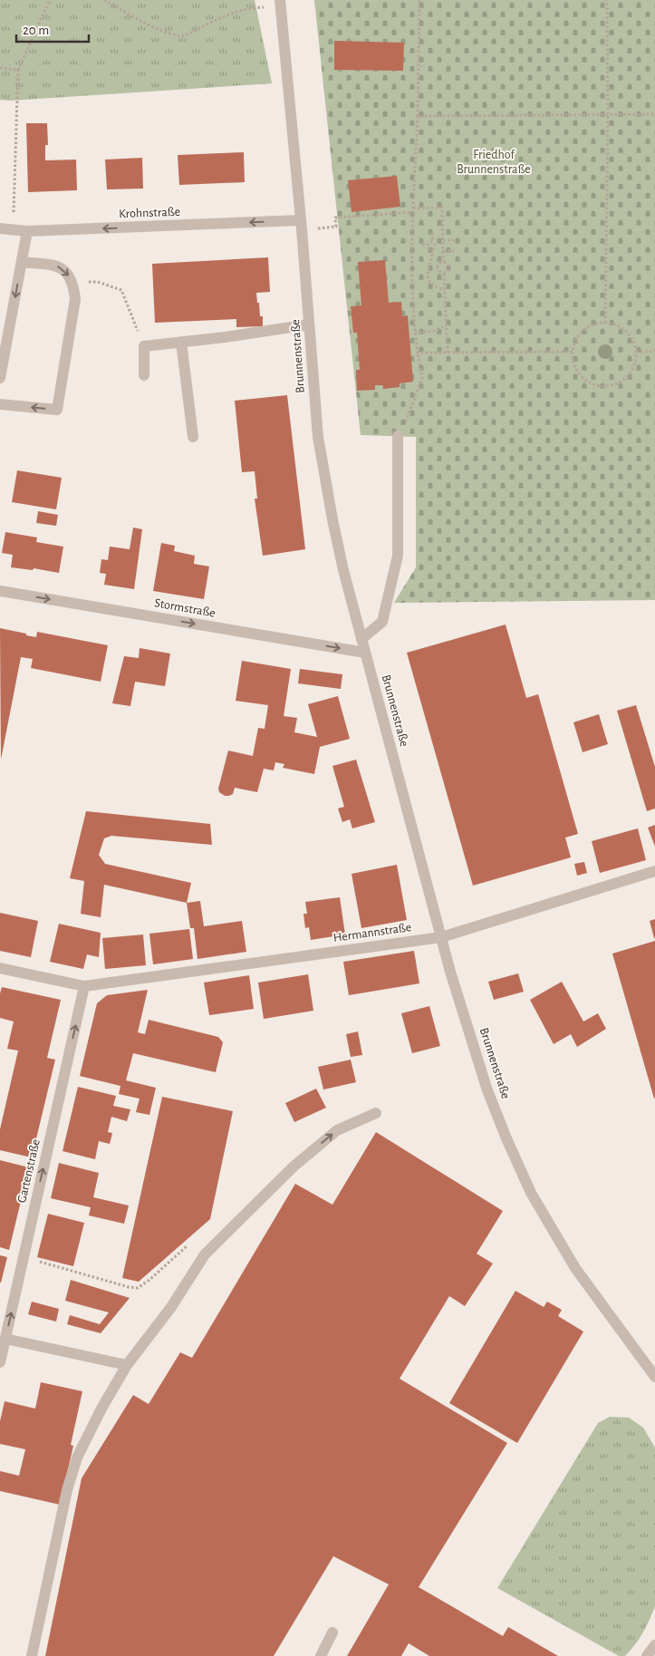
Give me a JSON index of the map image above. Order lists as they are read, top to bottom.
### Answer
{
  "streets": {
    "street": [
      "Krohnstraße",
      "Brunnenstraße",
      "Stormstraße",
      "Hermannstraße",
      "Gartenstraße"
    ]
  },
  "crossings": [
    ["Krohnstraße", "Brunnenstraße"],
    ["Brunnenstraße", "Stormstraße"],
    ["Brunnenstraße", "Hermannstraße"],
    ["Hermannstraße", "Gartenstraße"]
  ],
  "one_way": ["Krohnstraße", "Stormstraße", "Gartenstraße"],
  "parks": ["Friedhof Brunnenstraße"],
  "scale_bar": "20 m"
}
